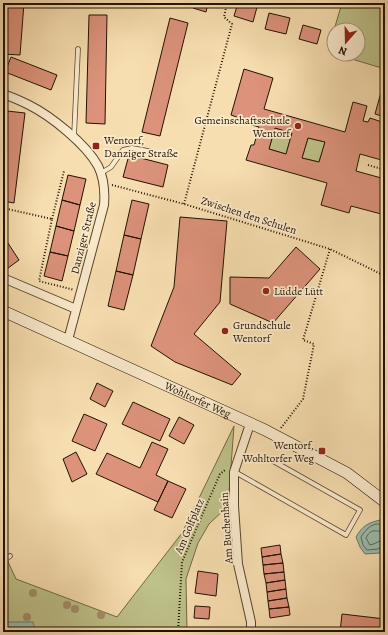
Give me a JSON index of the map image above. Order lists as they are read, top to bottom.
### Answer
{
  "streets": {
    "main road": ["Wohltorfer Weg"],
    "street": ["Danziger Straße", "Am Buchenhain"],
    "path": ["Zwischen den Schulen", "Am Golfplatz"]
  },
  "crossings": [
    ["Zwischen den Schulen", "Danziger Straße"],
    ["Danziger Straße", "Wohltorfer Weg"],
    ["Wohltorfer Weg", "Am Buchenhain"],
    ["Am Golfplatz", "Am Buchenhain"]
  ],
  "places": {
    "other": ["Gemeinschaftsschule Wentorf", "Lüdde Lütt", "Grundschule Wentorf"],
    "transit": ["Wentorf, Danziger Straße", "Wentorf, Wohltorfer Weg"]
  },
  "north": "bottom"
}
